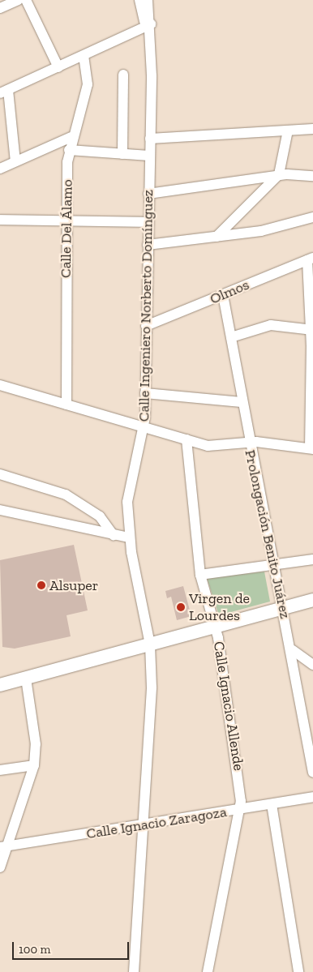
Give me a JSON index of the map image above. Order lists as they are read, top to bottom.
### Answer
{
  "streets": {
    "street": [
      "Calle Del Álamo",
      "Olmos",
      "Calle Ingeniero Norberto Domínguez",
      "Prolongación Benito Juárez",
      "Calle Ignacio Allende",
      "Calle Ignacio Zaragoza"
    ]
  },
  "crossings": [
    ["Olmos", "Calle Ingeniero Norberto Domínguez"],
    ["Olmos", "Prolongación Benito Juárez"],
    ["Calle Ingeniero Norberto Domínguez", "Calle Ignacio Zaragoza"],
    ["Calle Ignacio Allende", "Calle Ignacio Zaragoza"]
  ],
  "places": ["Alsuper", "Virgen de Lourdes"],
  "scale_bar": "100 m"
}
